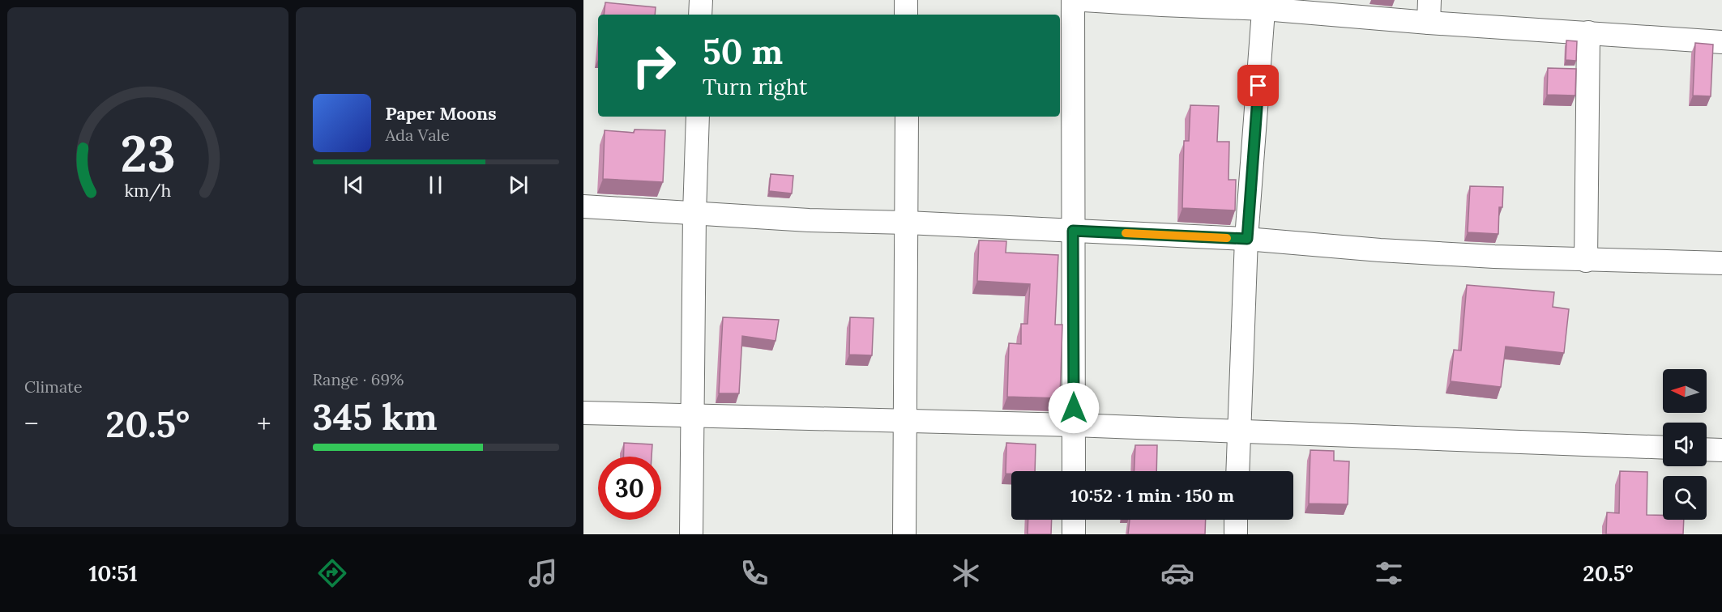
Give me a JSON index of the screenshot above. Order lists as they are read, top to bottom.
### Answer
{
  "north": "left",
  "page": {
    "turn": ["50 m", "Turn right"],
    "song": ["Paper Moons", "Ada Vale"],
    "tile": [
      "Climate",
      ["Range · 69%", "345 km"]
    ],
    "heat": ["−", "20.5°", "+"],
    "limit": "30",
    "trip": "10:52 · 1 min · 150 m",
    "tabs": ["10:51", "20.5°"],
    "gauge": ["23", "km/h"]
  }
}
